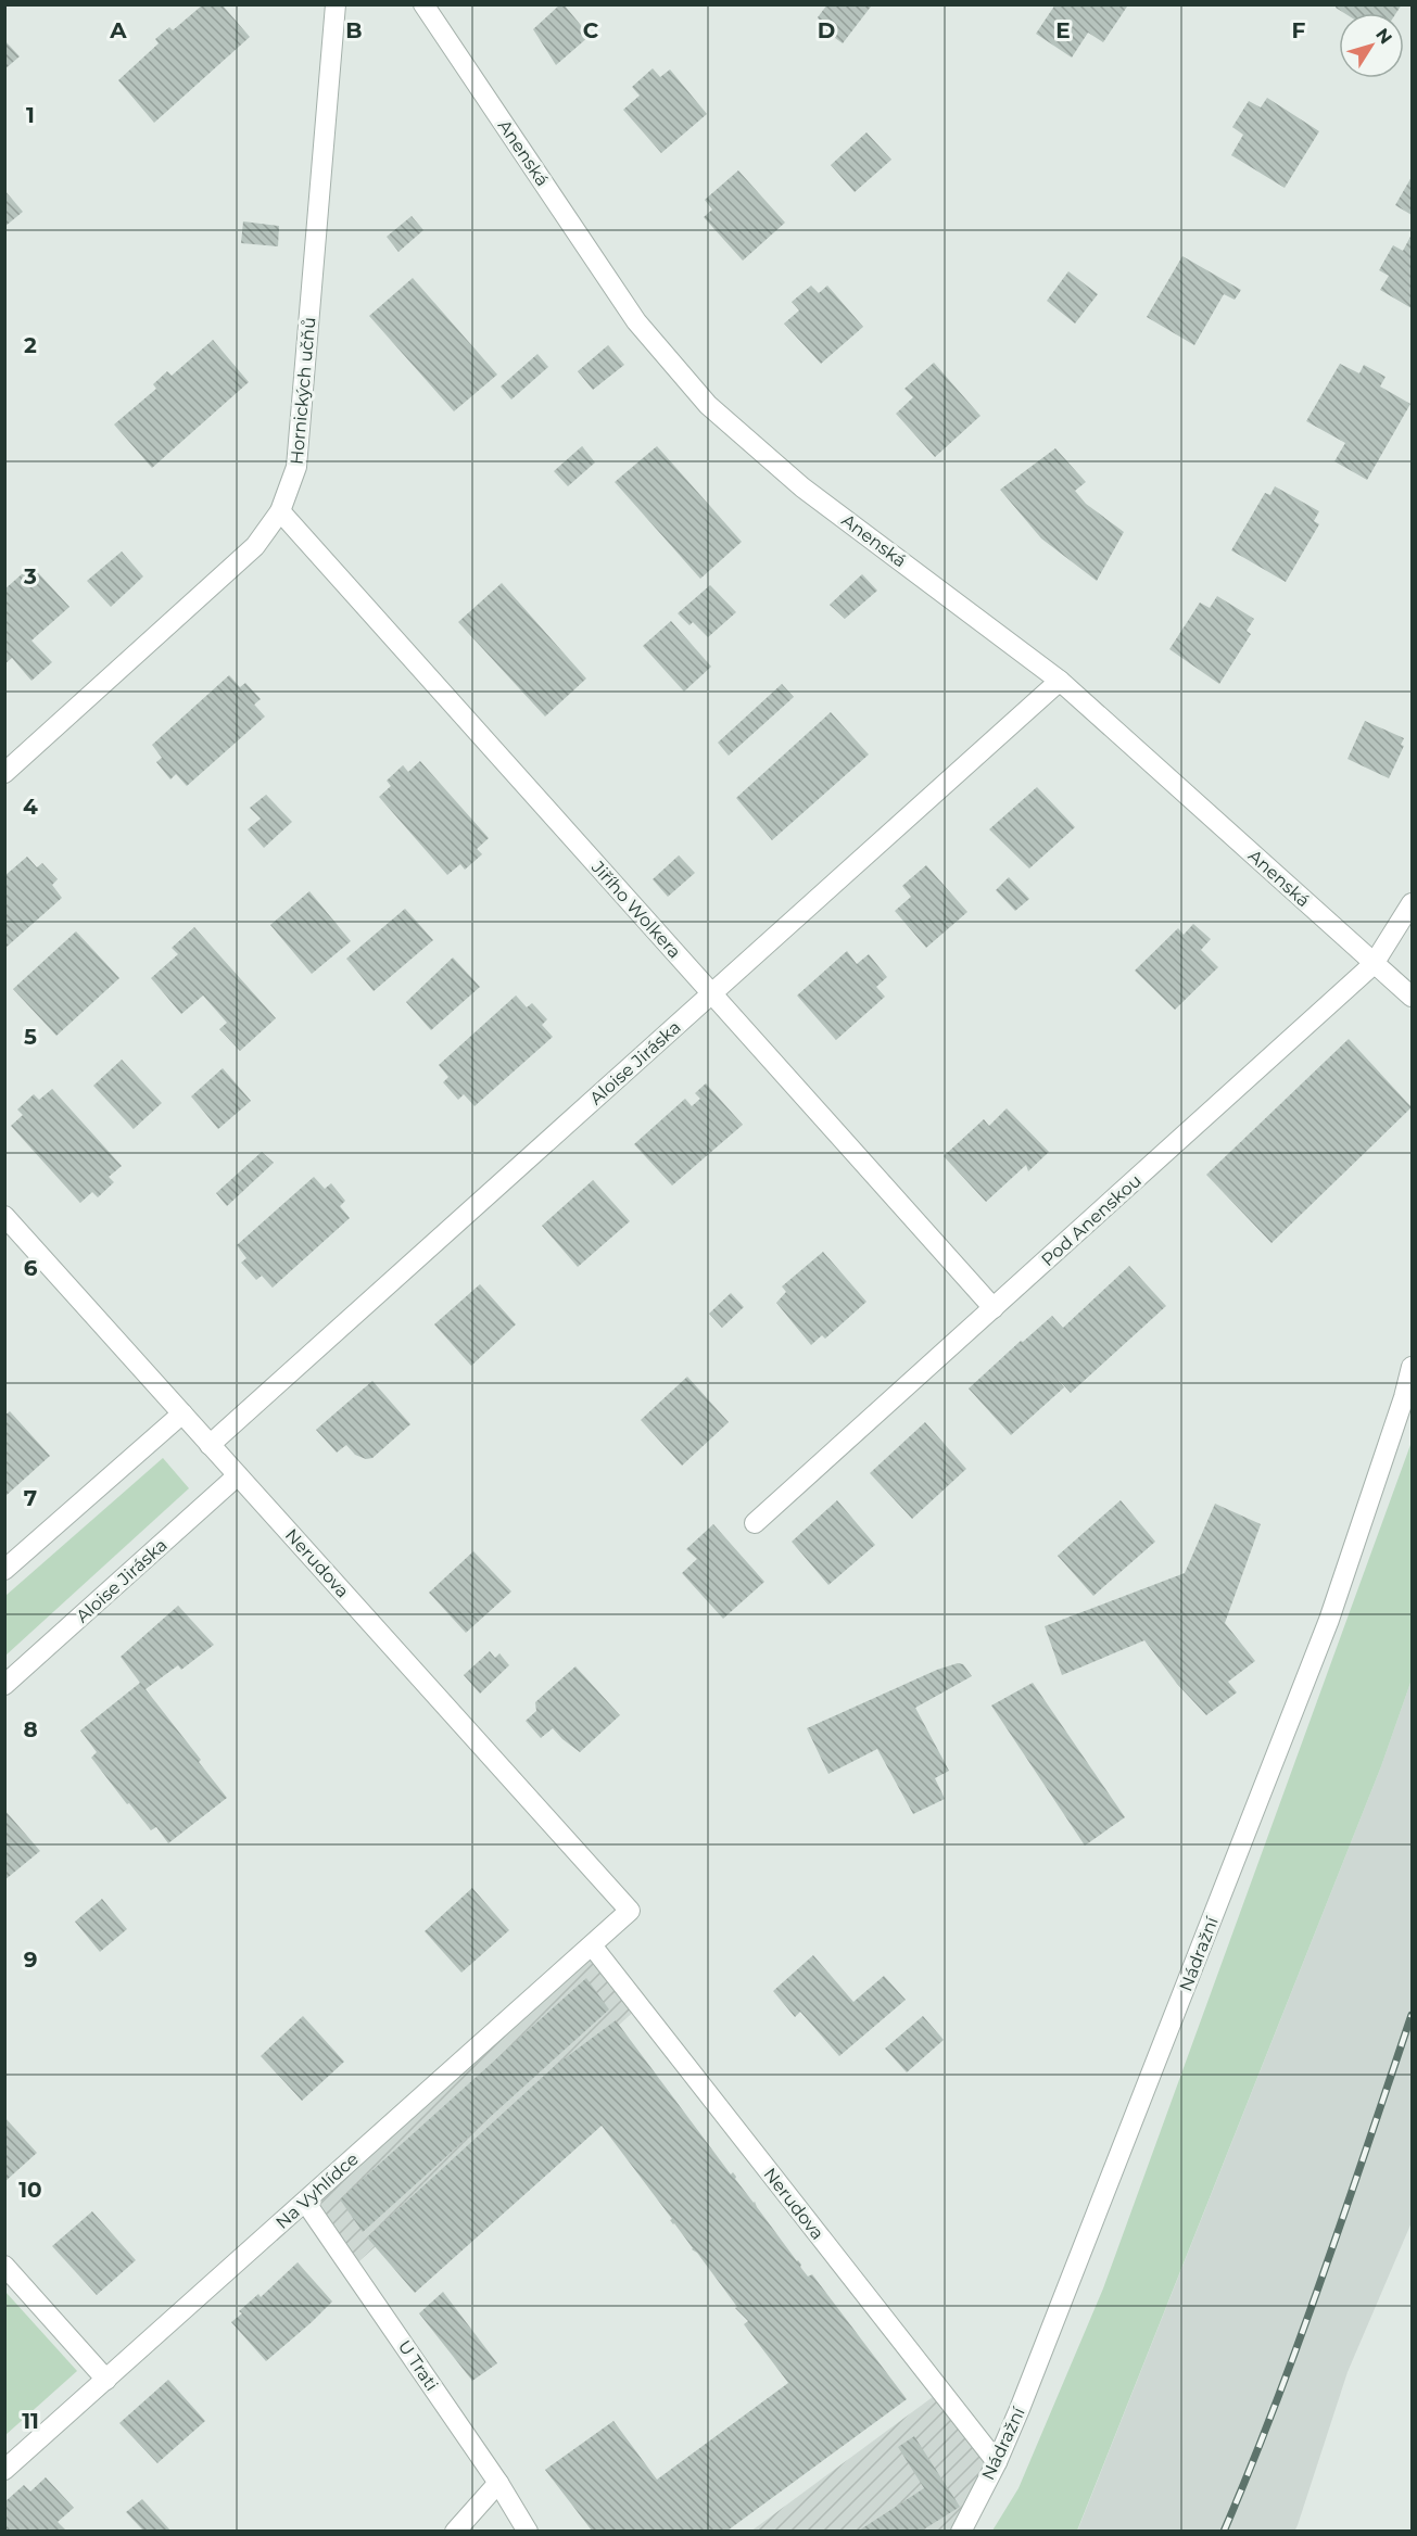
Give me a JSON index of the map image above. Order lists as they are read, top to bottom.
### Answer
{
  "streets": {
    "street": [
      "Anenská",
      "Hornických učňů",
      "Jiřího Wolkera",
      "Aloise Jiráska",
      "Pod Anenskou",
      "Nerudova",
      "Nádražní",
      "Na Vyhlídce",
      "U Trati"
    ]
  },
  "crossings": [
    ["Anenská", "Aloise Jiráska"],
    ["Anenská", "Pod Anenskou"],
    ["Hornických učňů", "Jiřího Wolkera"],
    ["Jiřího Wolkera", "Aloise Jiráska"],
    ["Jiřího Wolkera", "Pod Anenskou"],
    ["Aloise Jiráska", "Nerudova"],
    ["Nerudova", "Nádražní"],
    ["Nerudova", "Na Vyhlídce"],
    ["Na Vyhlídce", "U Trati"]
  ],
  "north": "top right",
  "grid": {
    "columns": [
      "A",
      "B",
      "C",
      "D",
      "E",
      "F"
    ],
    "rows": [
      "1",
      "2",
      "3",
      "4",
      "5",
      "6",
      "7",
      "8",
      "9",
      "10",
      "11"
    ]
  }
}
